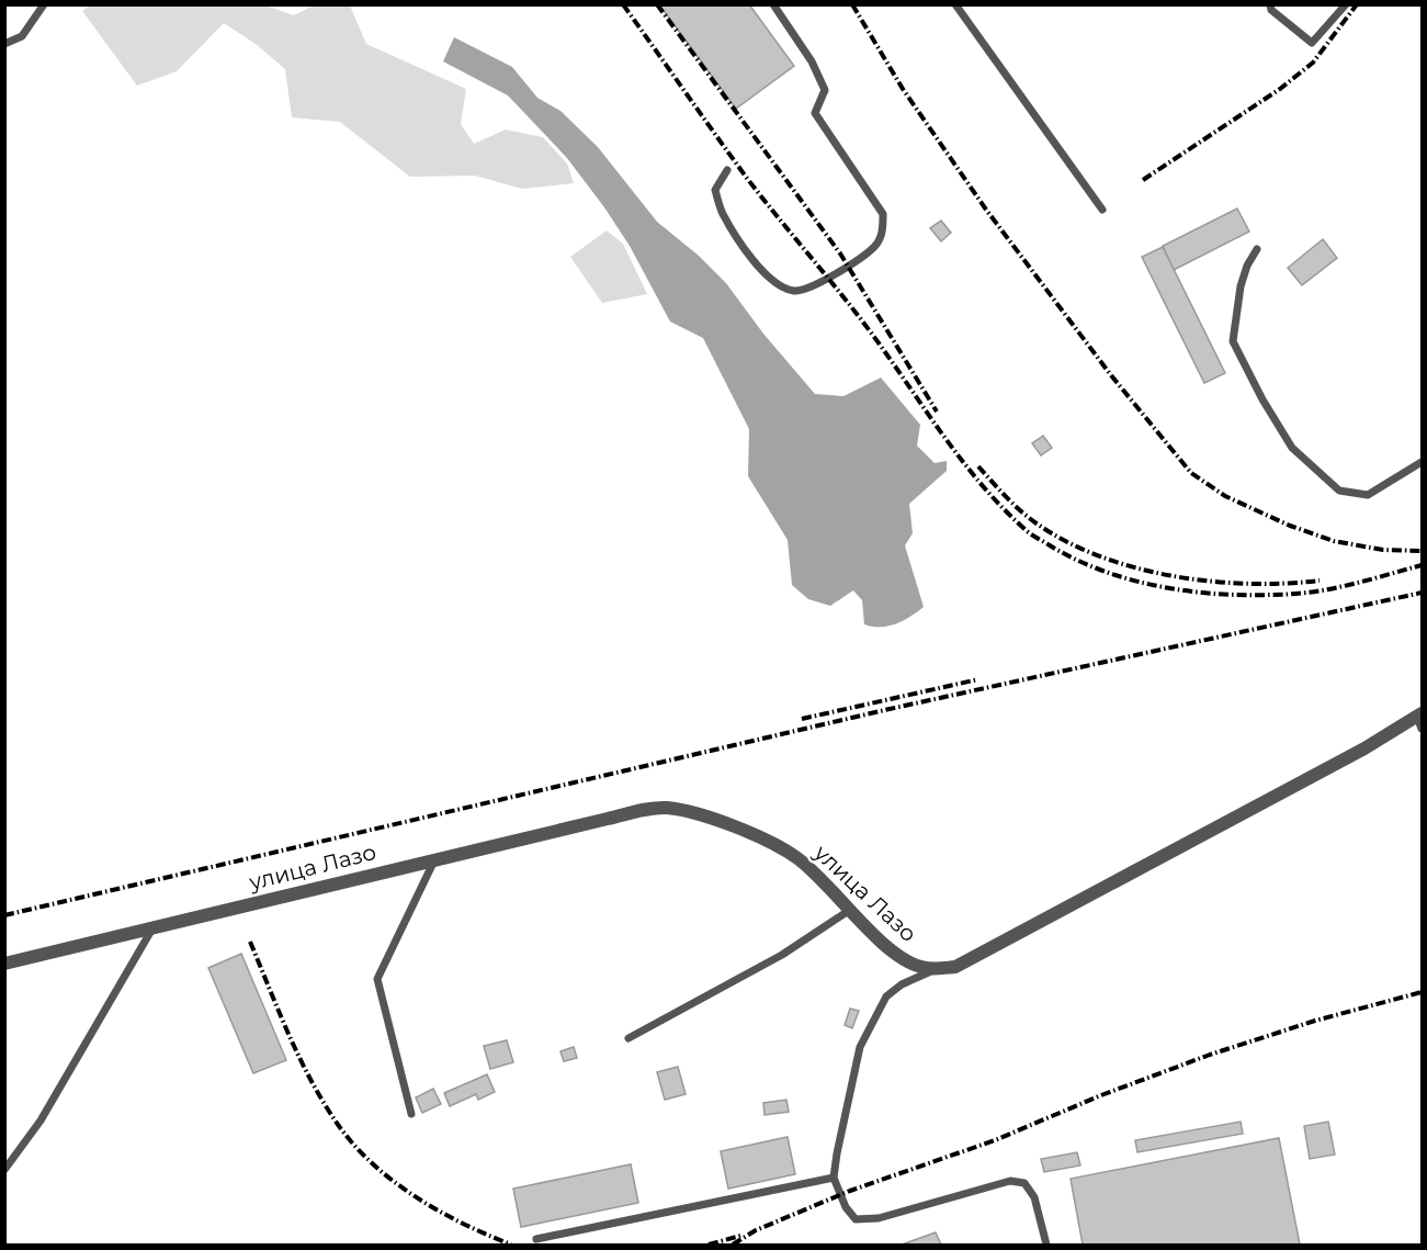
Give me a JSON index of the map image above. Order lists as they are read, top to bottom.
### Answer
{
  "streets": {
    "street": ["улица Лазо"]
  }
}
